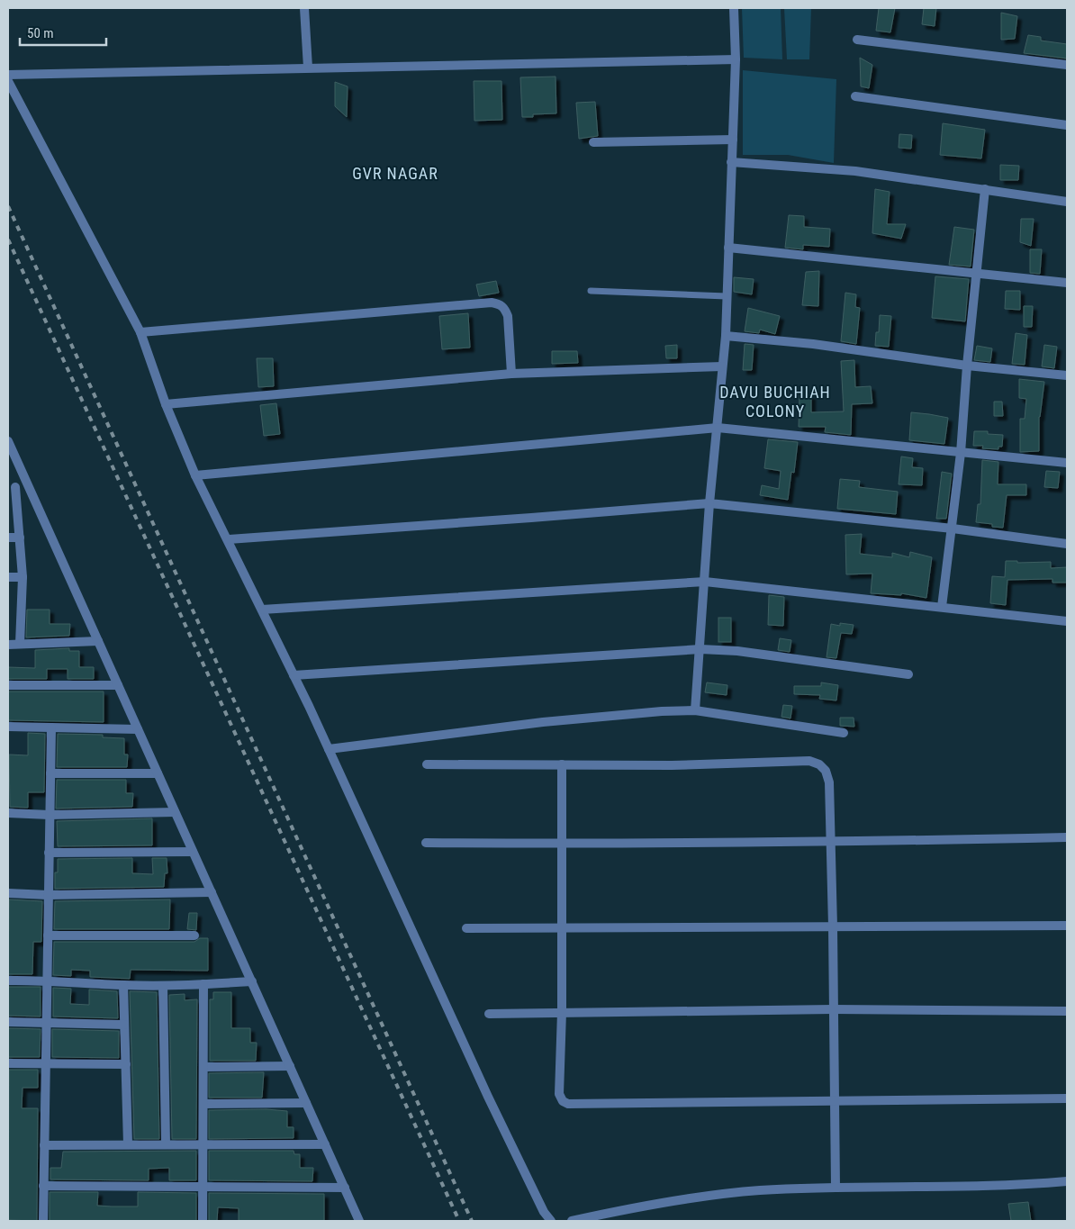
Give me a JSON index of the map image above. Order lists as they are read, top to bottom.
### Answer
{
  "districts": ["GVR NAGAR", "DAVU BUCHIAH COLONY"],
  "scale_bar": "50 m"
}
